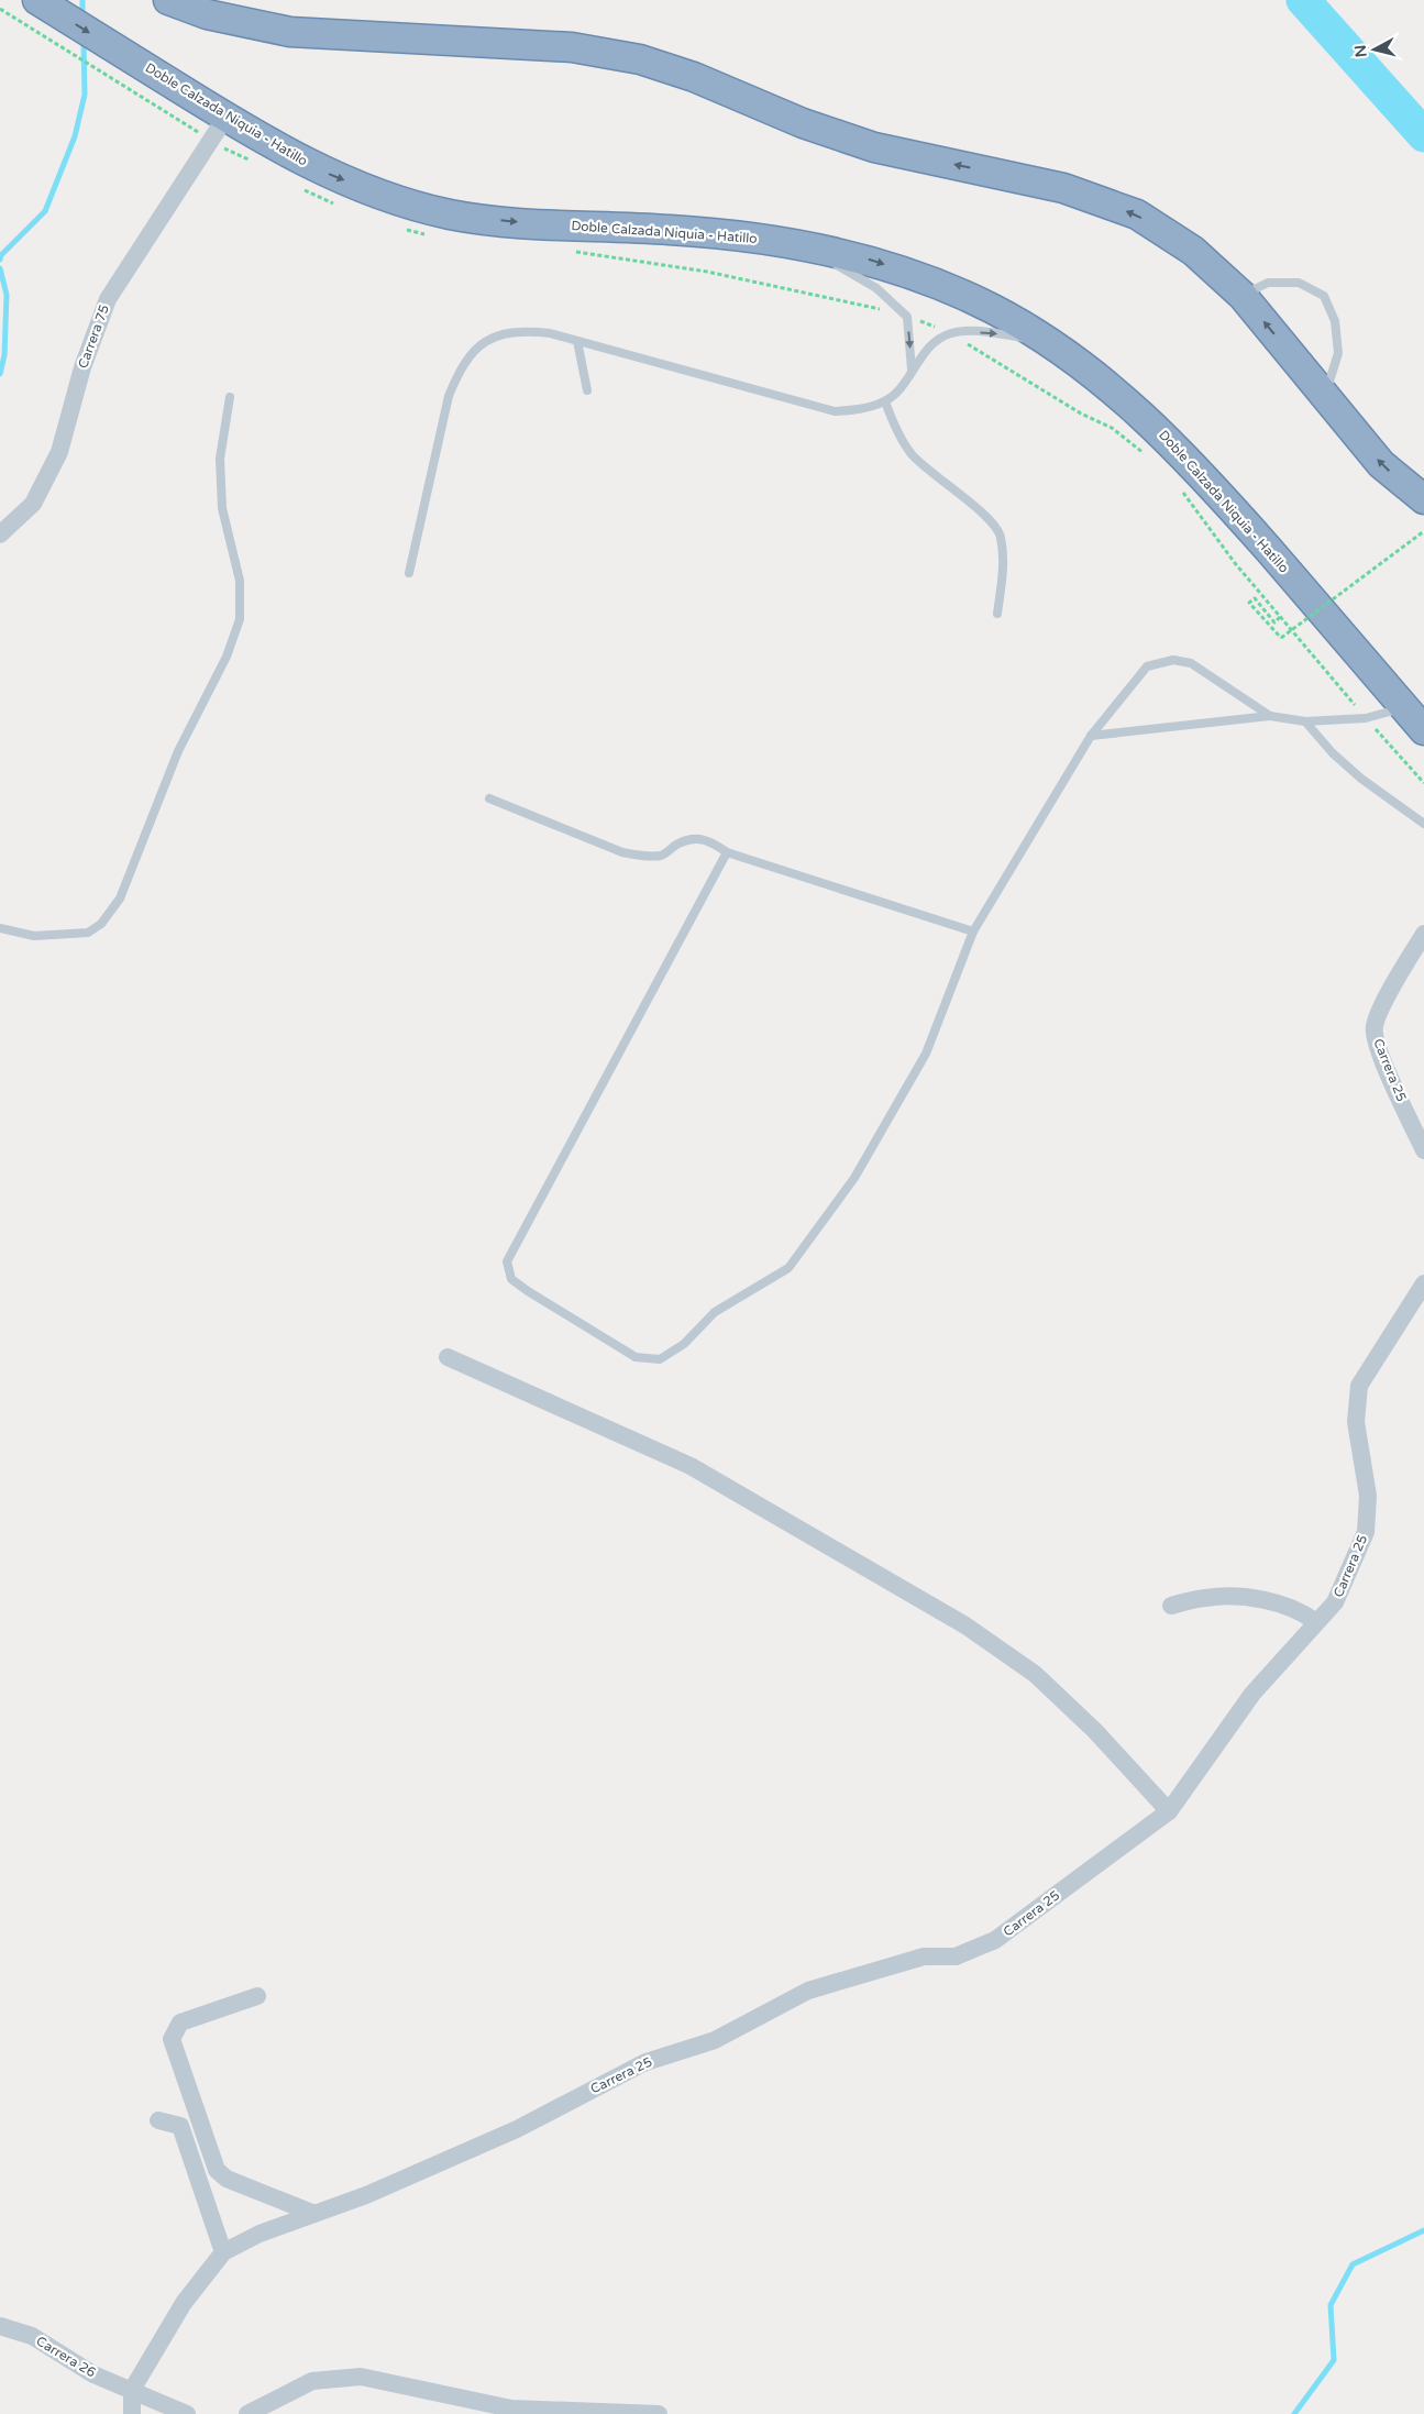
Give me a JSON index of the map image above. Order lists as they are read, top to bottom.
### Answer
{
  "streets": {
    "highway": ["Doble Calzada Niquia - Hatillo"],
    "street": ["Carrera 75", "Carrera 25", "Carrera 26"]
  },
  "crossings": [
    ["Doble Calzada Niquia - Hatillo", "Carrera 75"]
  ],
  "north": "left"
}
